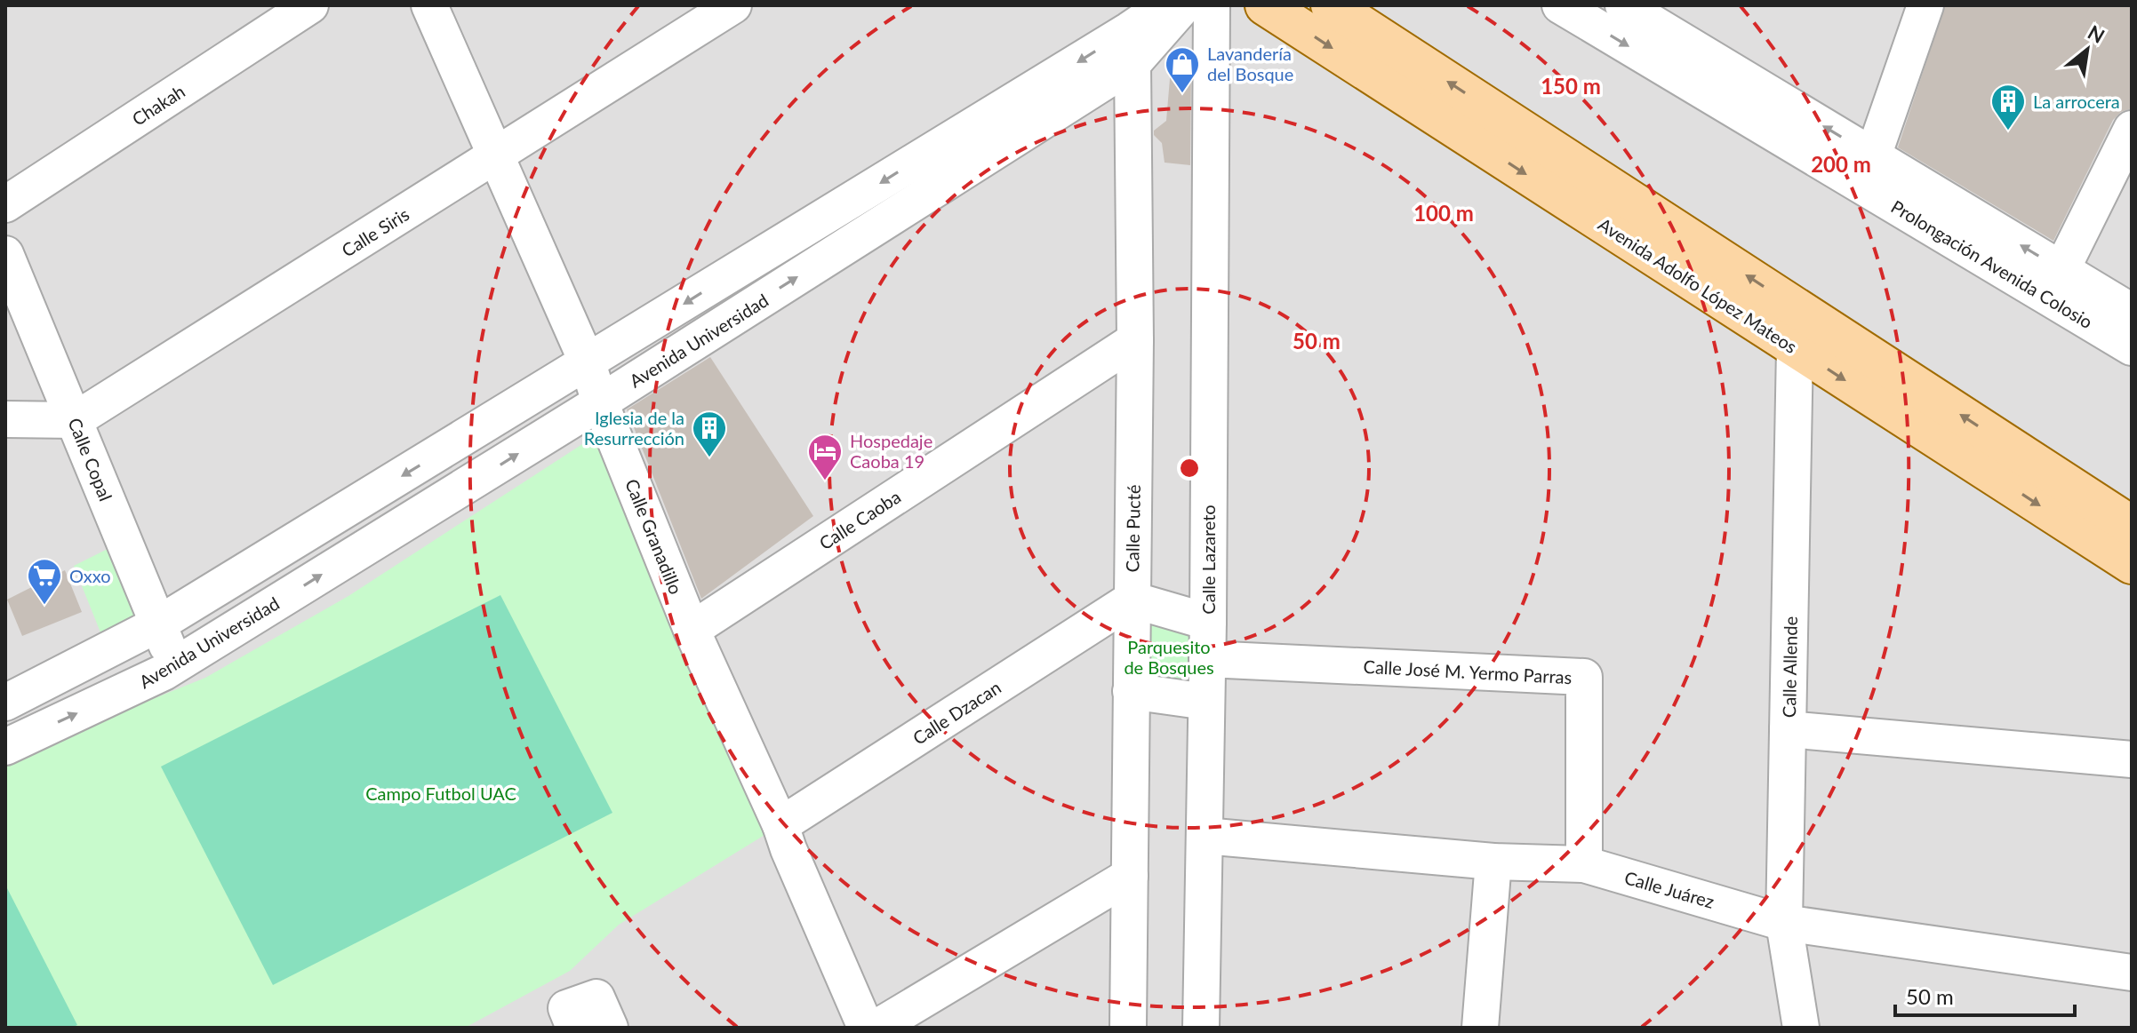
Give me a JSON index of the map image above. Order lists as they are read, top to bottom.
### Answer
{
  "streets": {
    "main road": ["Avenida Adolfo López Mateos"],
    "street": [
      "Chakah",
      "Calle Siris",
      "Prolongación Avenida Colosio",
      "Avenida Universidad",
      "Calle Copal",
      "Calle Caoba",
      "Calle Pucté",
      "Calle Granadillo",
      "Calle Lazareto",
      "Calle Allende",
      "Calle José M. Yermo Parras",
      "Calle Dzacan",
      "Calle Juárez"
    ]
  },
  "crossings": [
    ["Calle Siris", "Calle Copal"],
    ["Calle Siris", "Calle Granadillo"],
    ["Avenida Adolfo López Mateos", "Calle Allende"],
    ["Avenida Universidad", "Calle Copal"],
    ["Avenida Universidad", "Calle Pucté"],
    ["Avenida Universidad", "Calle Granadillo"],
    ["Calle Caoba", "Calle Pucté"],
    ["Calle Caoba", "Calle Granadillo"],
    ["Calle Pucté", "Calle Dzacan"],
    ["Calle Granadillo", "Calle Dzacan"],
    ["Calle Lazareto", "Calle José M. Yermo Parras"],
    ["Calle Lazareto", "Calle Juárez"],
    ["Calle Allende", "Calle Juárez"],
    ["Calle José M. Yermo Parras", "Calle Juárez"]
  ],
  "parks": ["Parquesito de Bosques", "Campo Futbol UAC"],
  "places": {
    "shop": ["Lavandería del Bosque"],
    "building": ["La arrocera", "Iglesia de la Resurrección"],
    "hotel": ["Hospedaje Caoba 19"],
    "supermarket": ["Oxxo"]
  },
  "scale_bar": "50 m",
  "north": "top right",
  "rings": [
    "150 m",
    "200 m",
    "100 m",
    "50 m"
  ]
}
